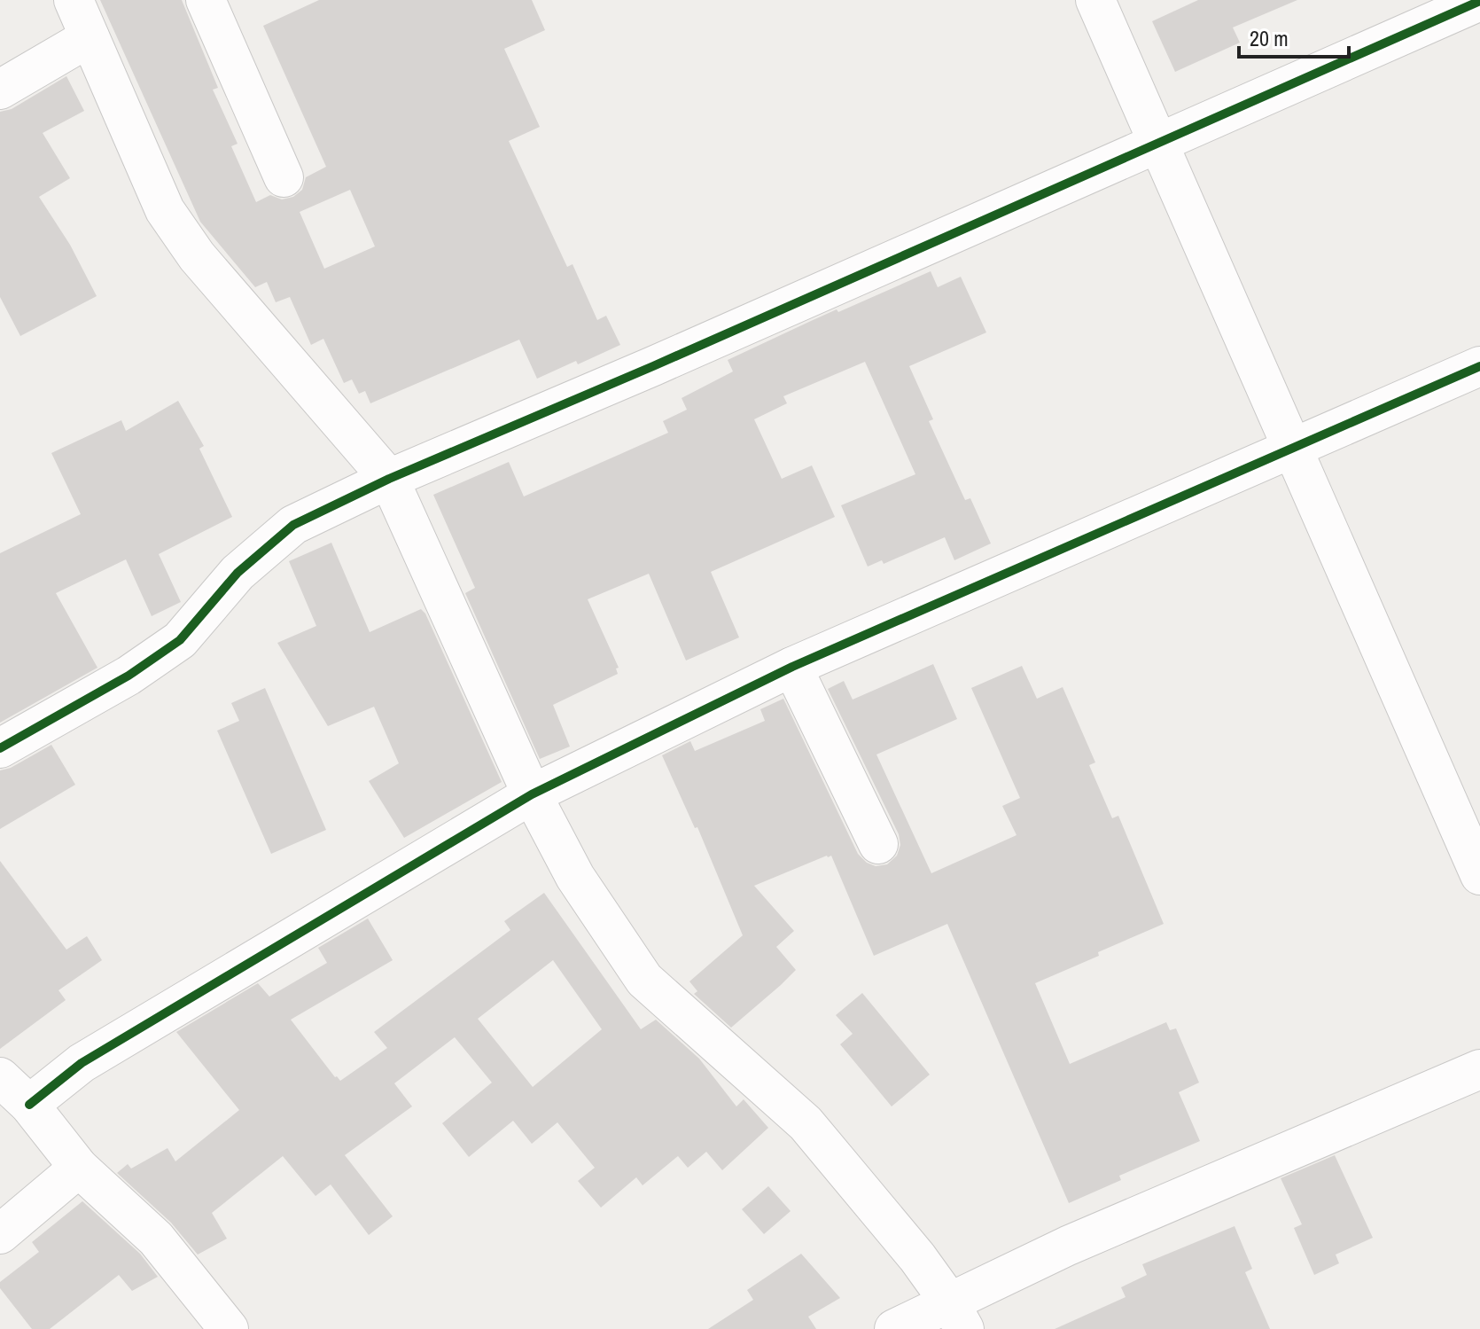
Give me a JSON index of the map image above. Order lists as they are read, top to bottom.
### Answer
{
  "scale_bar": "20 m"
}
